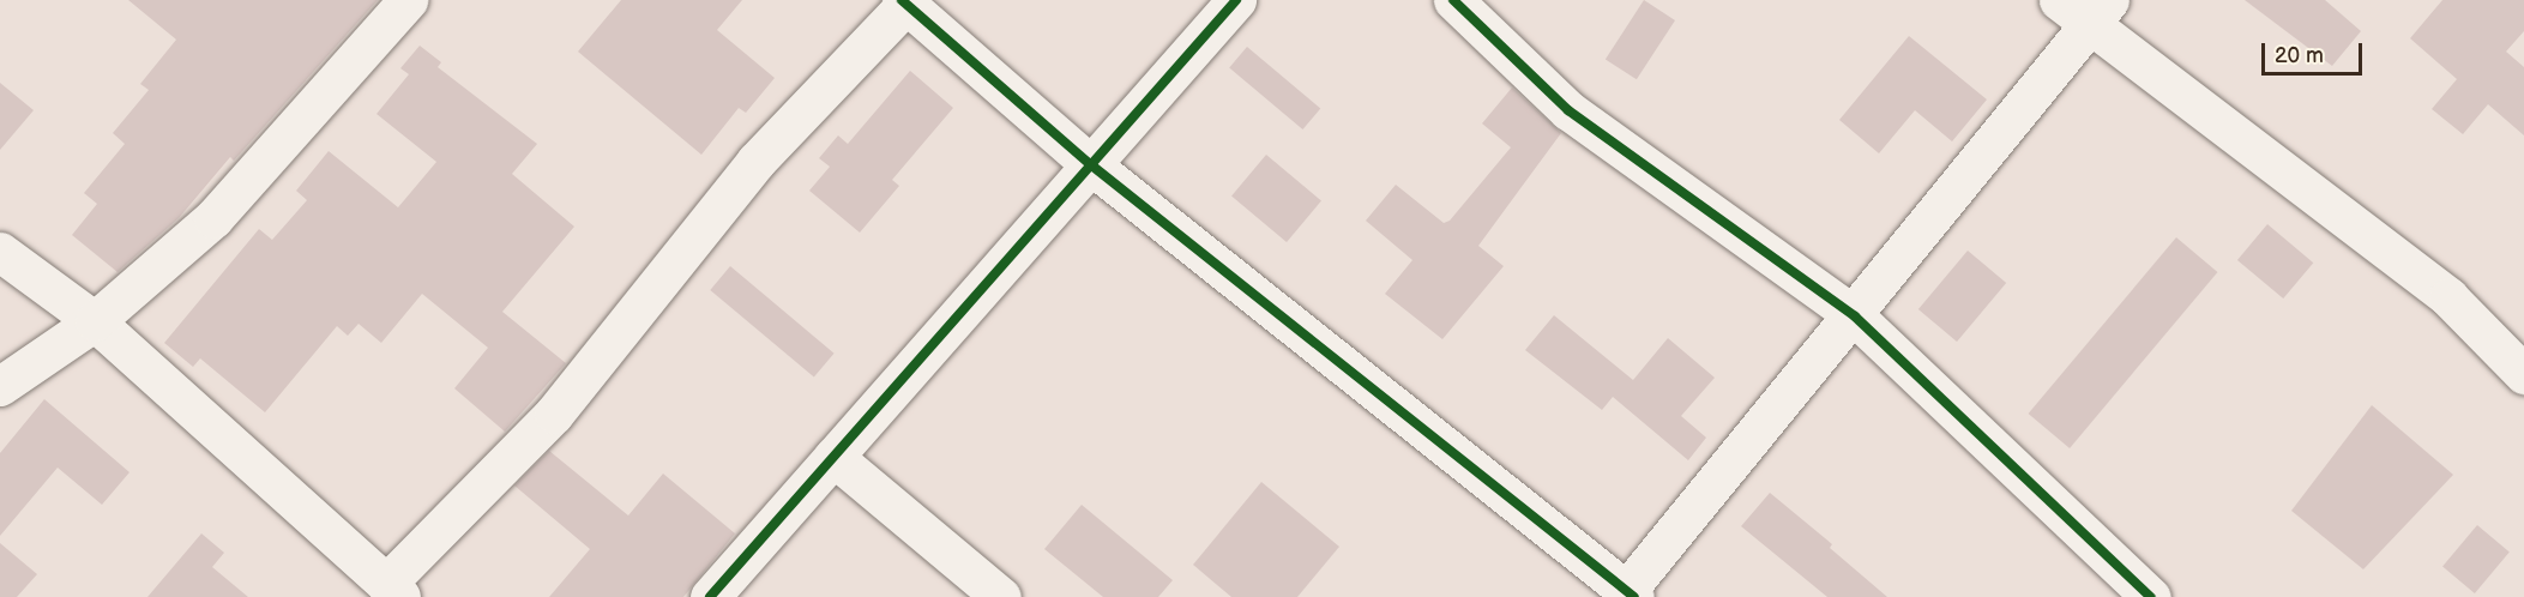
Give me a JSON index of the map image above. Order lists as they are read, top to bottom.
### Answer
{
  "scale_bar": "20 m"
}
